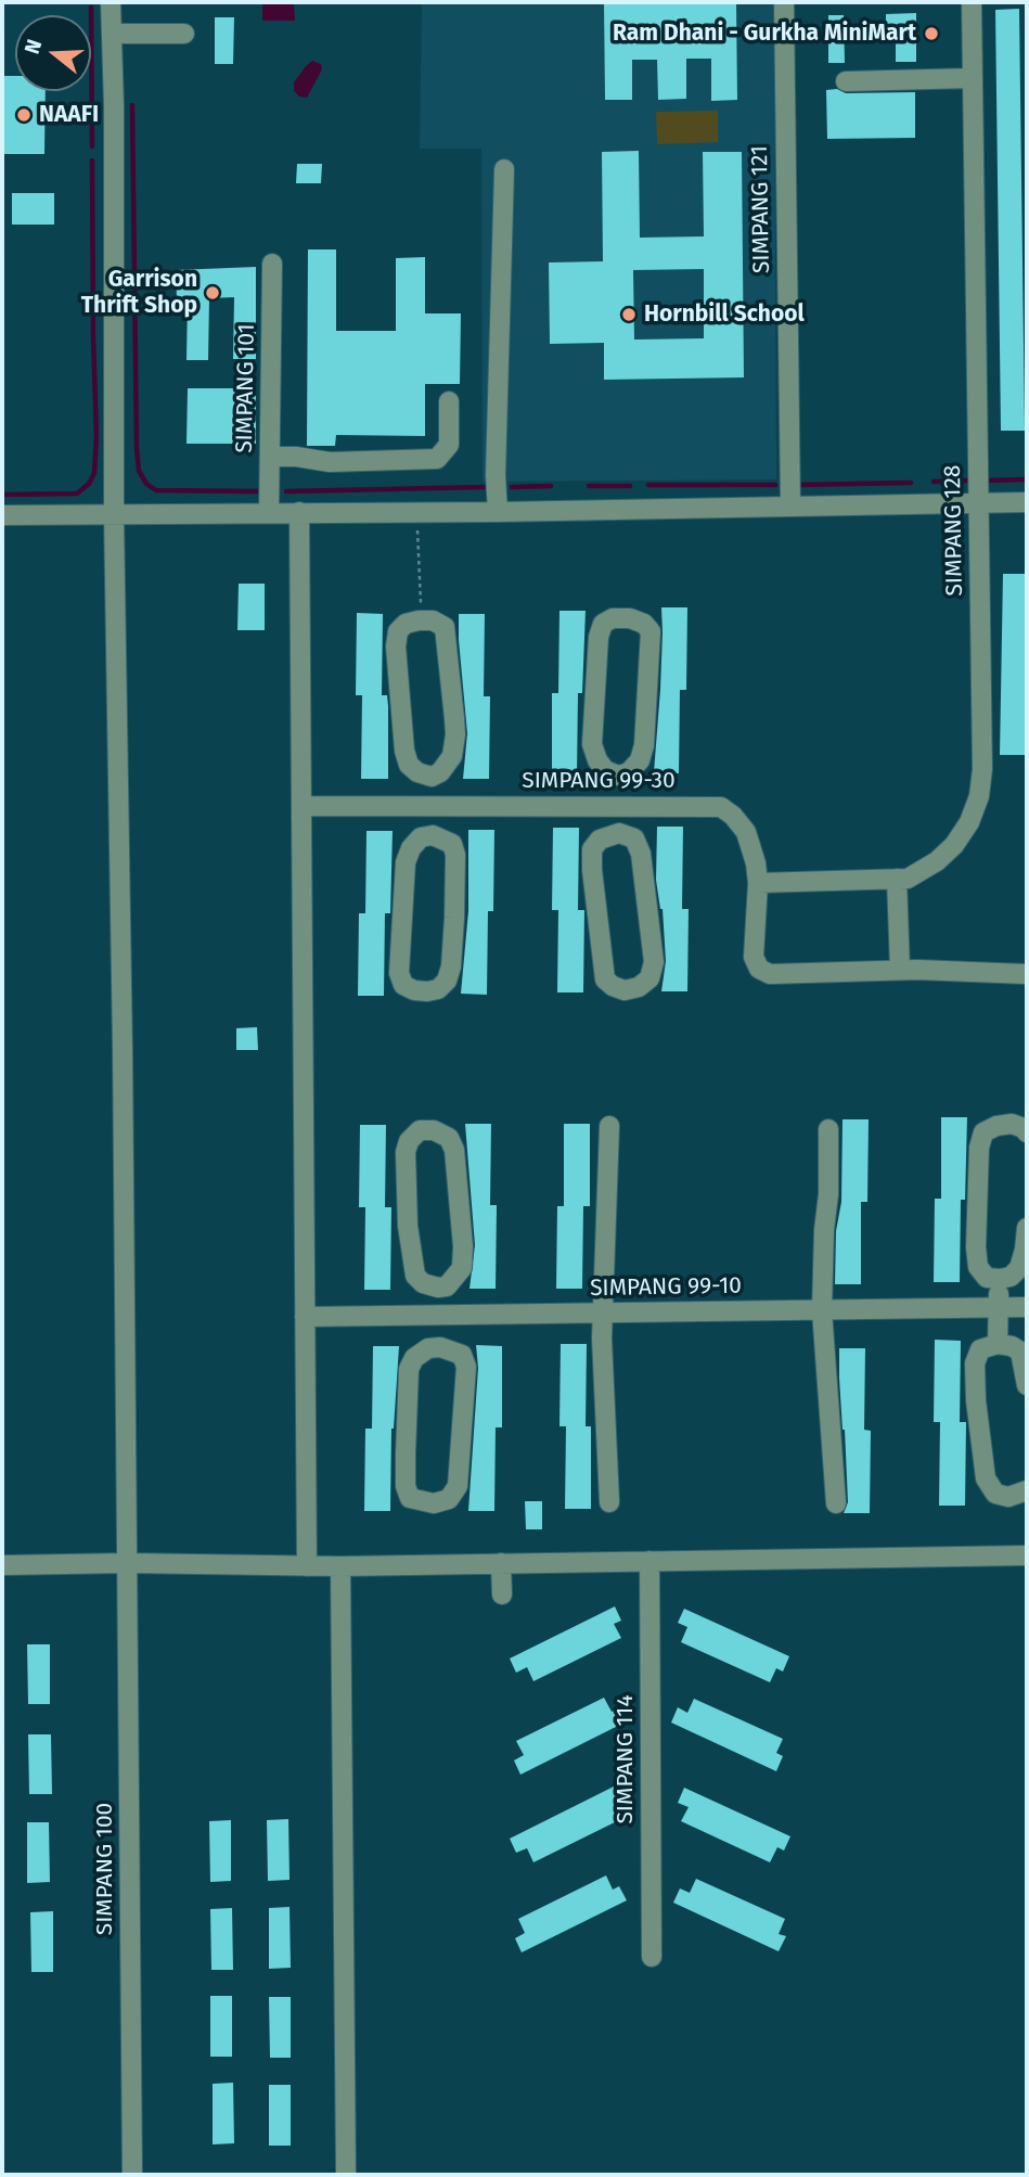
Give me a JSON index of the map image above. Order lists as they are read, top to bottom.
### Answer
{
  "streets": {
    "street": [
      "SIMPANG 121",
      "SIMPANG 101",
      "SIMPANG 128",
      "SIMPANG 99-30",
      "SIMPANG 99-10",
      "SIMPANG 114",
      "SIMPANG 100"
    ]
  },
  "crossings": [
    ["SIMPANG 128", "SIMPANG 99-30"]
  ],
  "places": [
    "Ram Dhani - Gurkha MiniMart",
    "NAAFI",
    "Garrison Thrift Shop",
    "Hornbill School"
  ],
  "north": "left"
}
